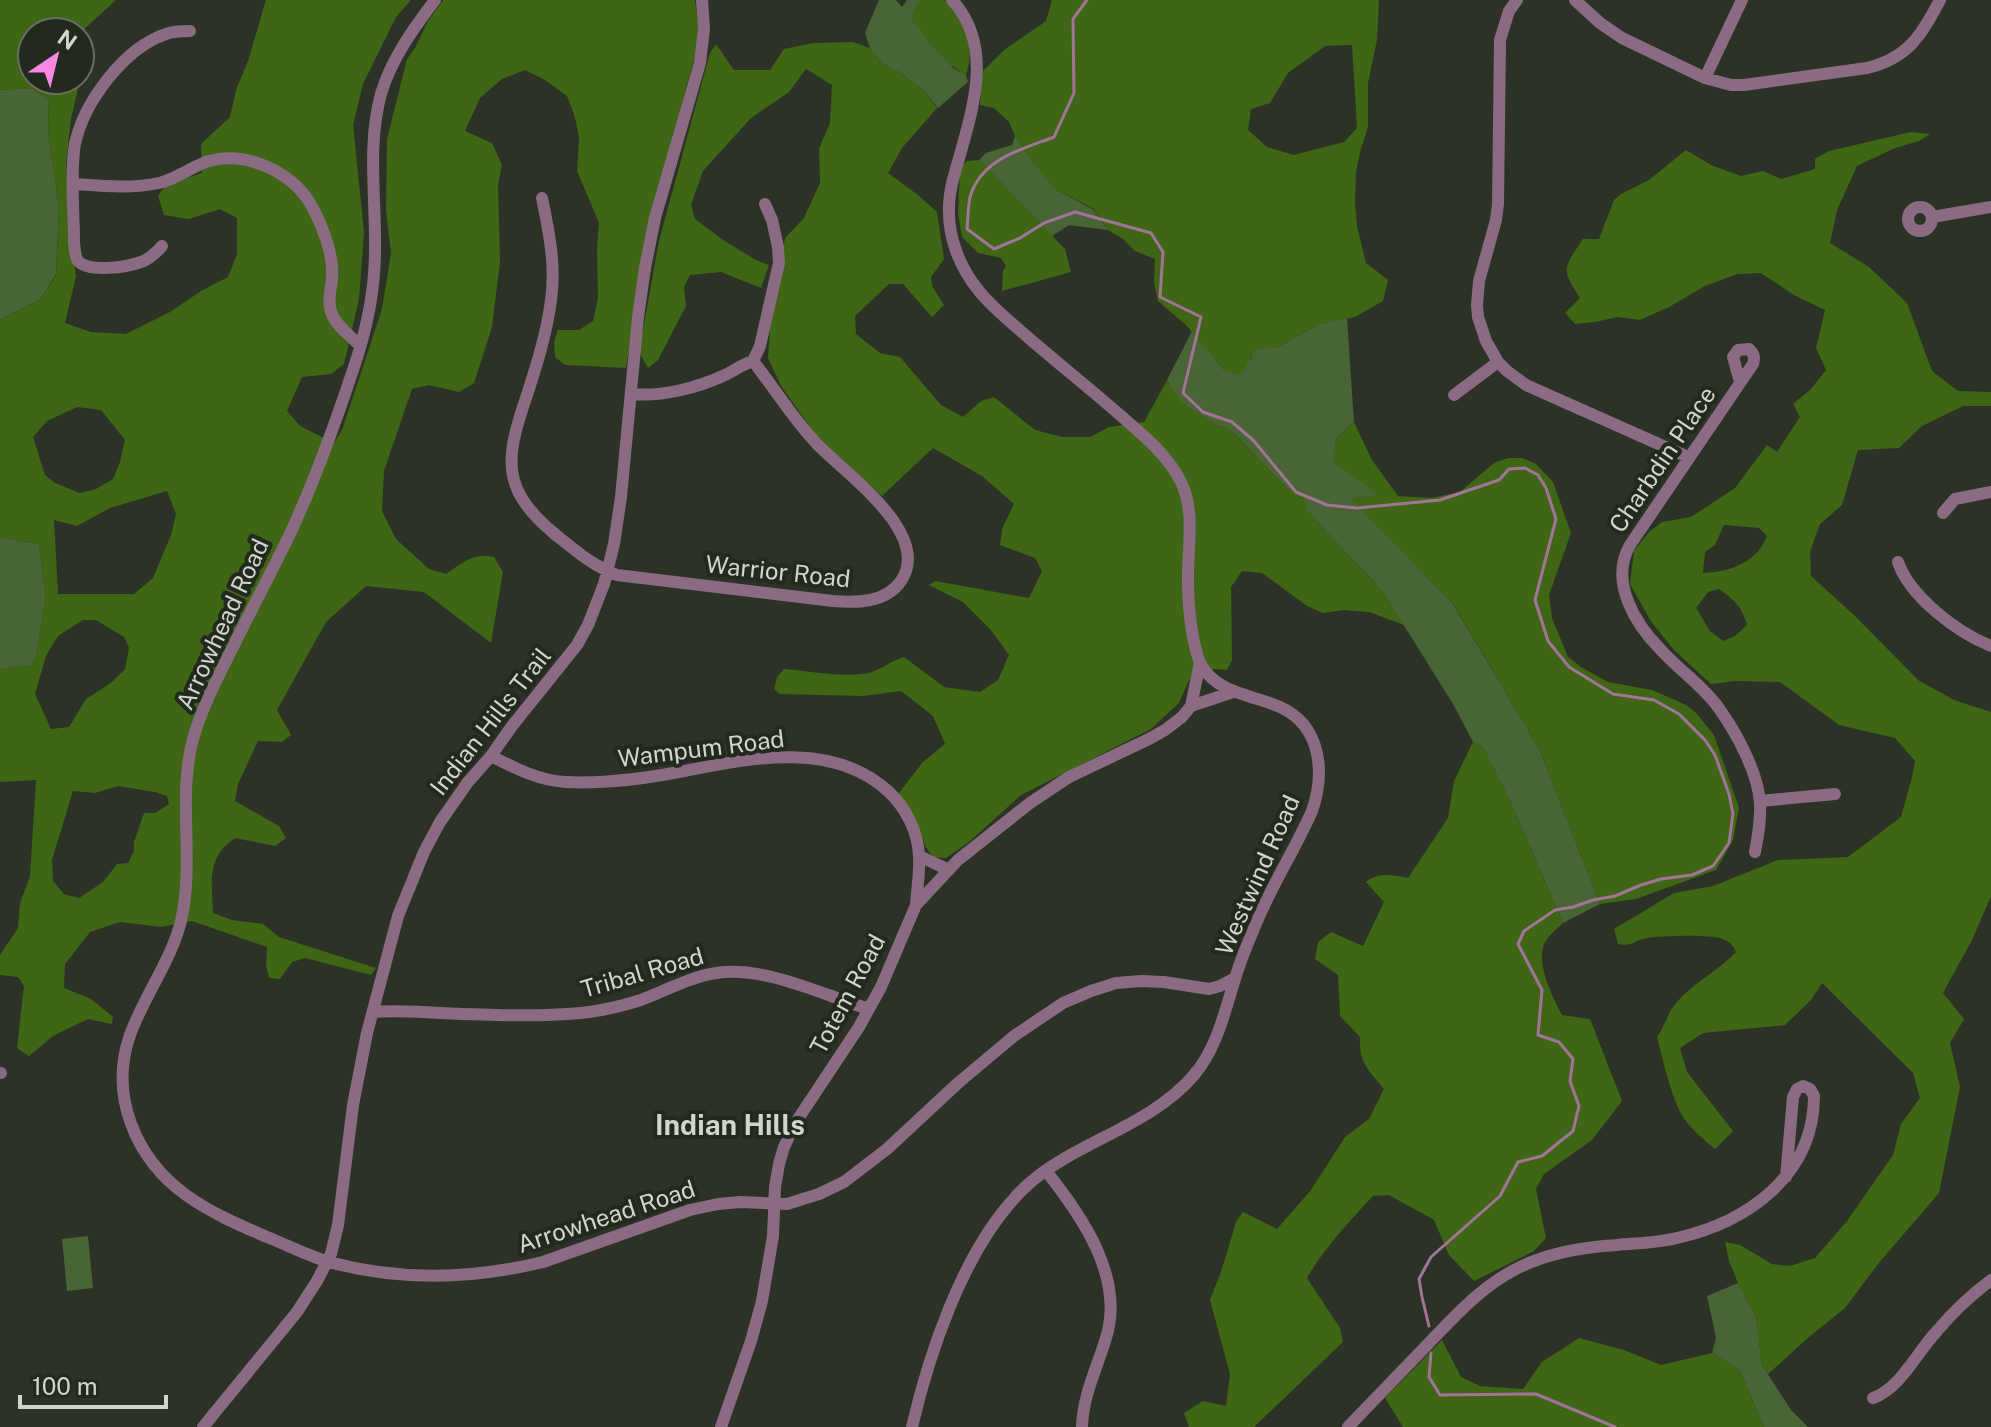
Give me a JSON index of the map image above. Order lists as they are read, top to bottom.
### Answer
{
  "streets": {
    "street": [
      "Charbdin Place",
      "Warrior Road",
      "Arrowhead Road",
      "Indian Hills Trail",
      "Wampum Road",
      "Westwind Road",
      "Tribal Road",
      "Totem Road"
    ]
  },
  "crossings": [
    ["Warrior Road", "Indian Hills Trail"],
    ["Arrowhead Road", "Indian Hills Trail"],
    ["Arrowhead Road", "Totem Road"],
    ["Indian Hills Trail", "Wampum Road"],
    ["Indian Hills Trail", "Tribal Road"],
    ["Wampum Road", "Totem Road"],
    ["Westwind Road", "Totem Road"],
    ["Tribal Road", "Totem Road"]
  ],
  "districts": ["Indian Hills"],
  "scale_bar": "100 m",
  "north": "top right"
}
